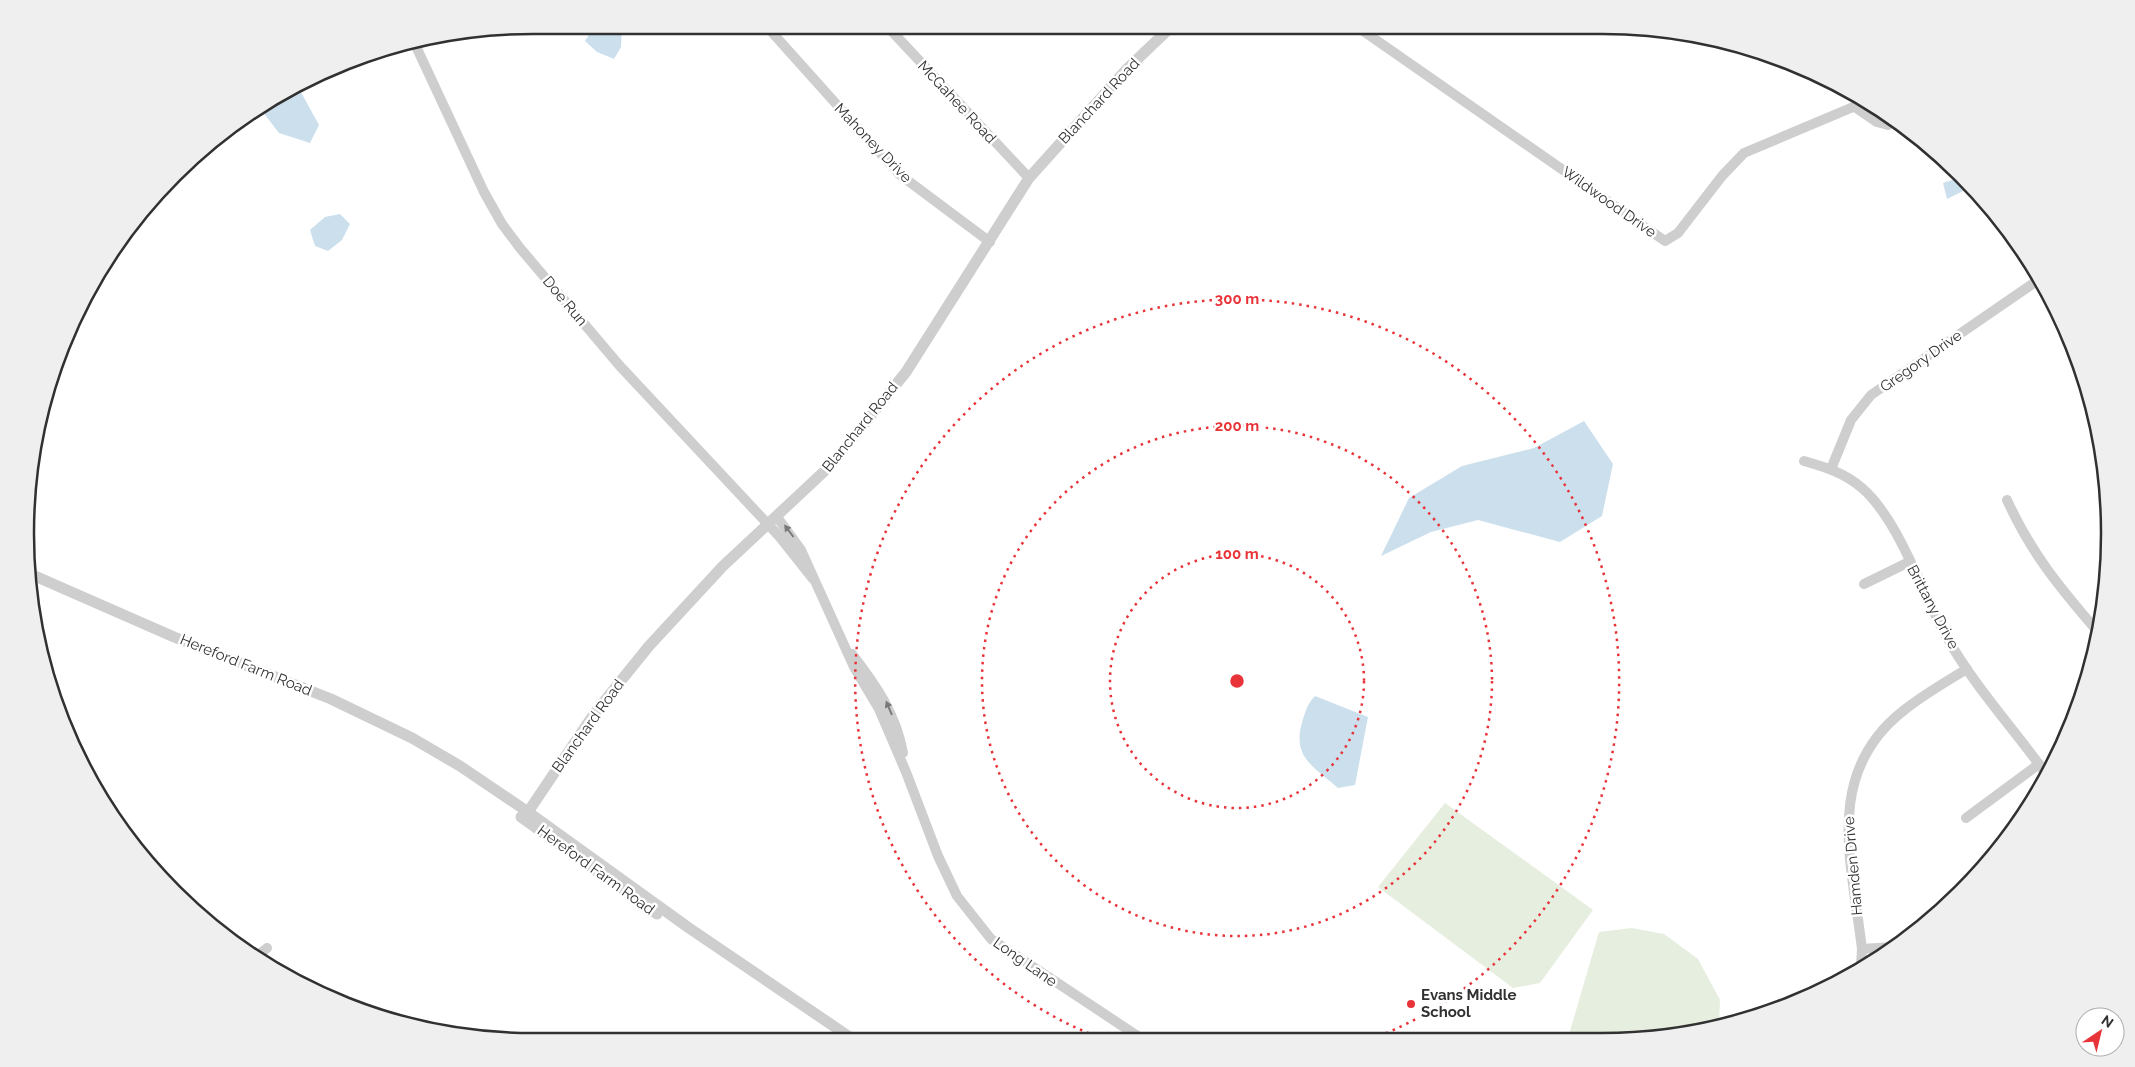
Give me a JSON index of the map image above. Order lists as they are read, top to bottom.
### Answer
{
  "streets": {
    "street": [
      "Blanchard Road",
      "McGahee Road",
      "Mahoney Drive",
      "Wildwood Drive",
      "Doe Run",
      "Gregory Drive",
      "Brittany Drive",
      "Hereford Farm Road",
      "Hamden Drive",
      "Long Lane"
    ]
  },
  "crossings": [
    ["Blanchard Road", "McGahee Road"],
    ["Blanchard Road", "Mahoney Drive"],
    ["Blanchard Road", "Doe Run"],
    ["Blanchard Road", "Hereford Farm Road"],
    ["Blanchard Road", "Long Lane"],
    ["Doe Run", "Long Lane"],
    ["Gregory Drive", "Brittany Drive"],
    ["Brittany Drive", "Hamden Drive"]
  ],
  "places": ["Evans Middle School"],
  "north": "top right",
  "rings": ["300 m", "200 m", "100 m"]
}
